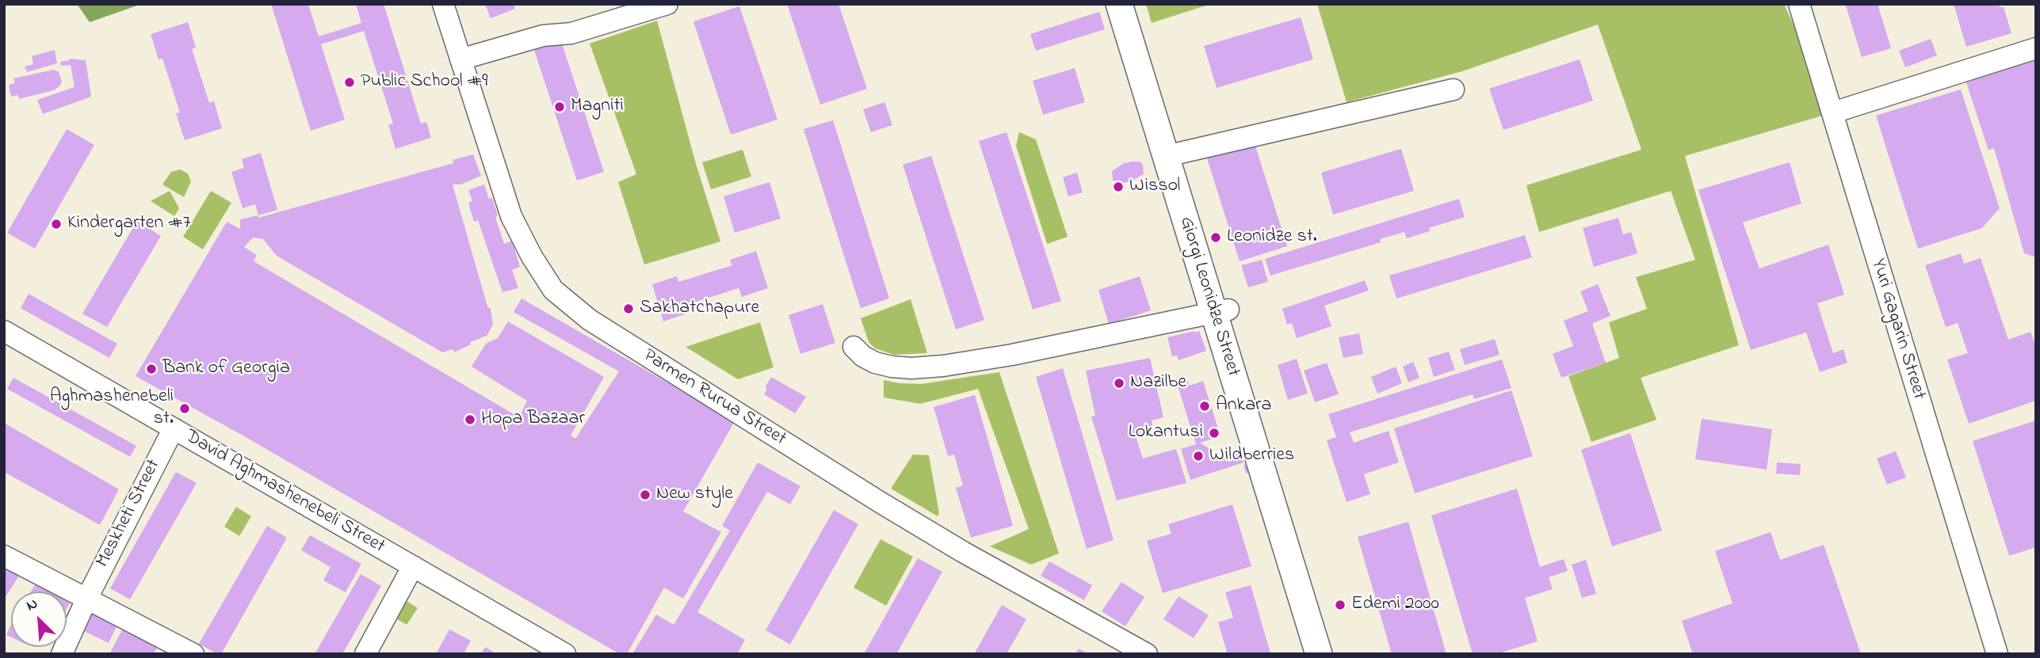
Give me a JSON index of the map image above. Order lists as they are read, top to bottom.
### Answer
{
  "streets": {
    "main road": ["Giorgi Leonidze Street"],
    "street": [
      "Yuri Gagarin Street",
      "Parmen Rurua Street",
      "David Aghmashenebeli Street",
      "Meskheti Street"
    ]
  },
  "crossings": [
    ["David Aghmashenebeli Street", "Meskheti Street"]
  ],
  "places": [
    "Public School #9",
    "Magniti",
    "Wissol",
    "Kindergarten #7",
    "Leonidze st.",
    "Sakhatchapure",
    "Bank of Georgia",
    "Nazilbe",
    "Ankara",
    "Aghmashenebeli st.",
    "Hopa Bazaar",
    "Lokantusi",
    "Wildberries",
    "New style",
    "Edemi 2000"
  ],
  "north": "top left"
}
